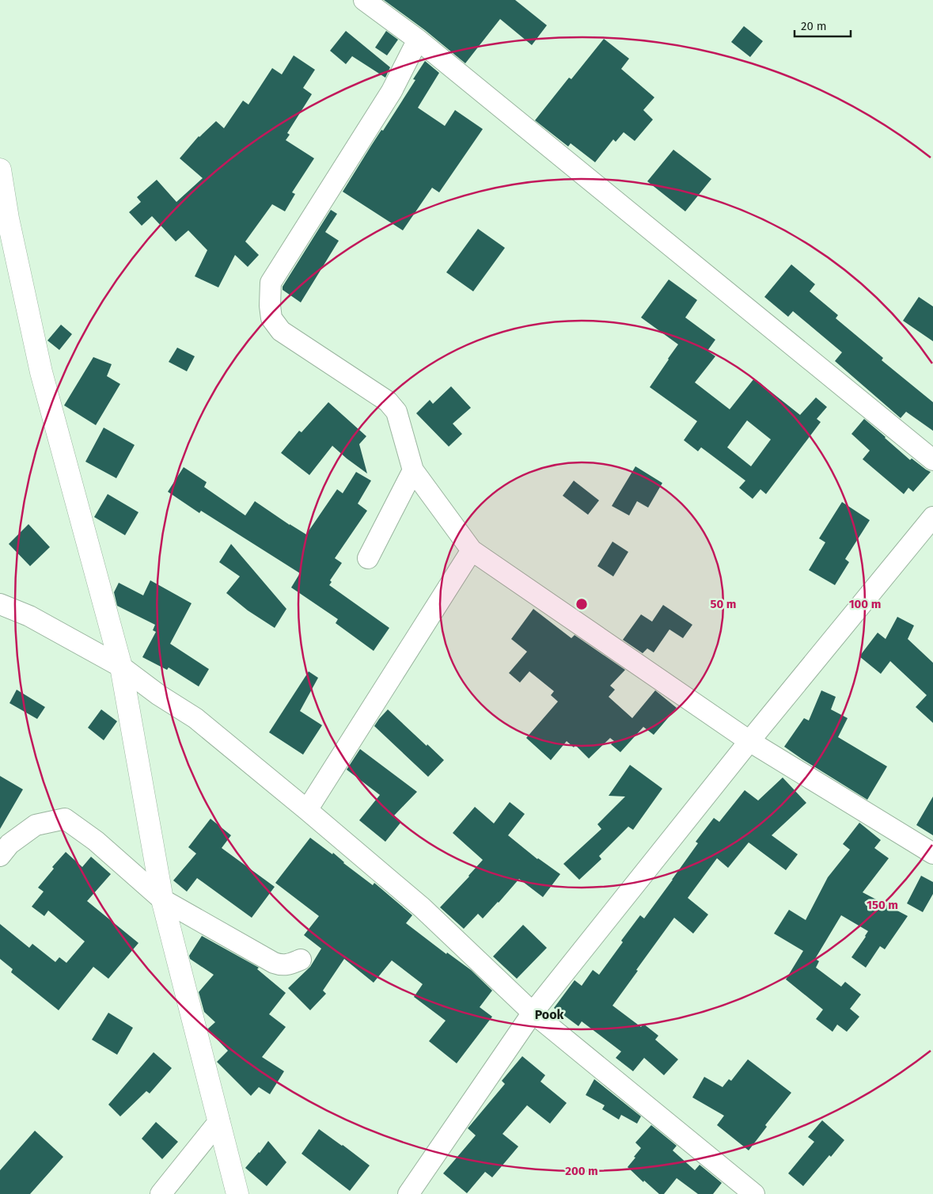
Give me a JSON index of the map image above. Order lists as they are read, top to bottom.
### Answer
{
  "districts": ["Pook"],
  "scale_bar": "20 m",
  "rings": [
    "50 m",
    "100 m",
    "150 m",
    "200 m"
  ]
}
